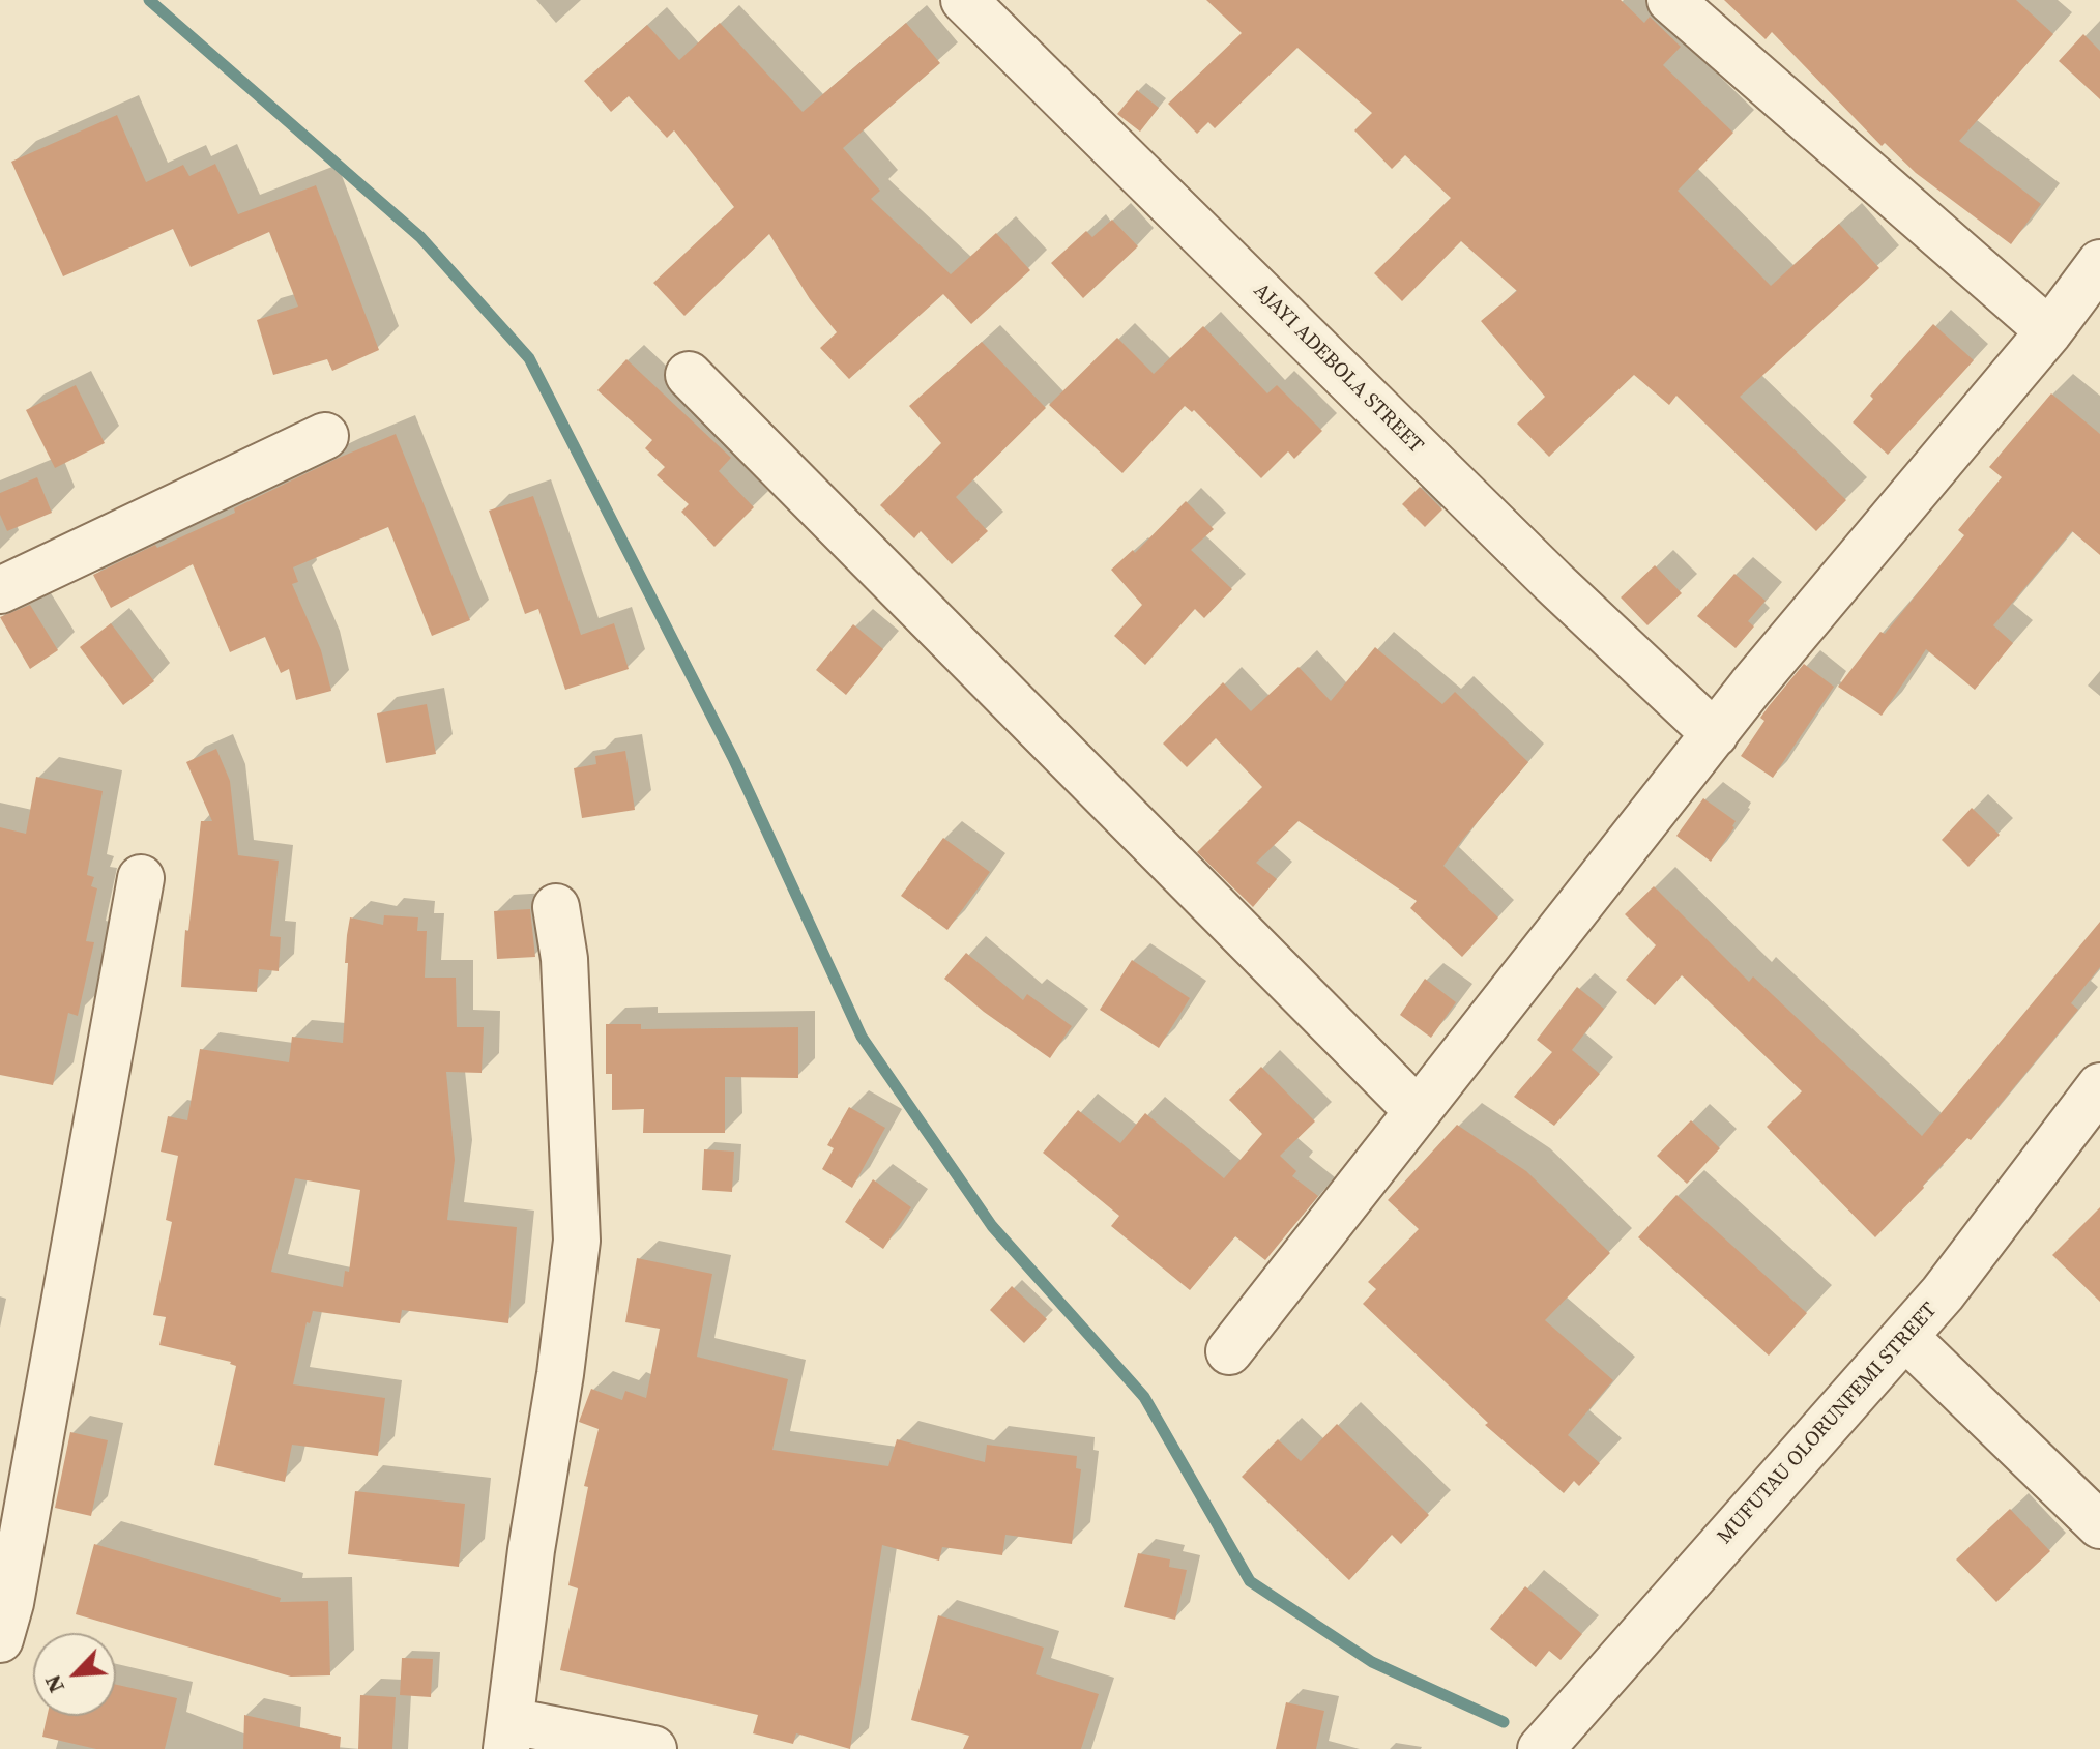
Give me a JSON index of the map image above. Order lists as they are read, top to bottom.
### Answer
{
  "streets": {
    "street": ["AJAYI ADEBOLA STREET", "MUFUTAU OLORUNFEMI STREET"]
  },
  "north": "bottom left"
}
